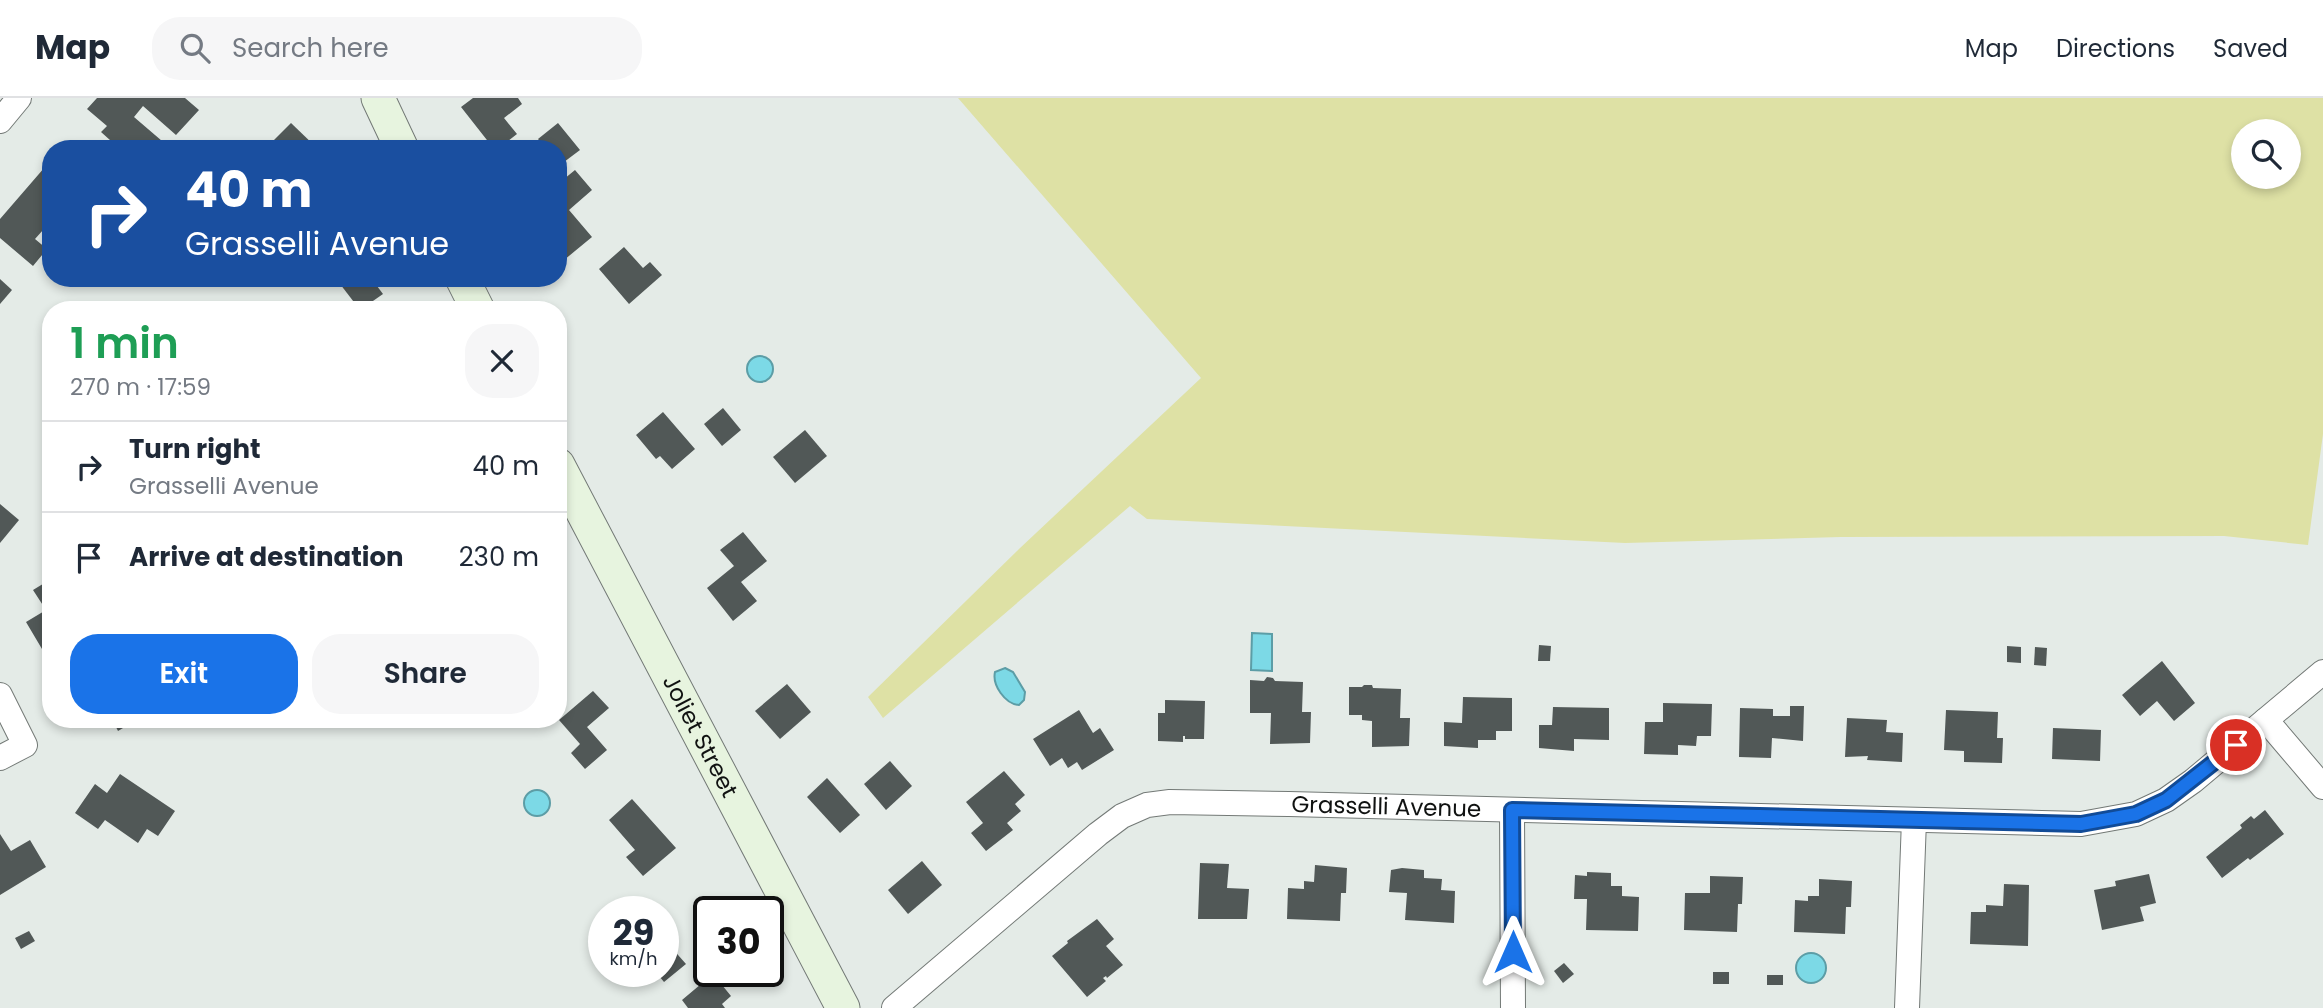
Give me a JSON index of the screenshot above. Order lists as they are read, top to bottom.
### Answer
{
  "streets": {
    "street": ["Joliet Street", "Grasselli Avenue"]
  },
  "page": {
    "header": "Map",
    "search": "Search here",
    "nav": ["Map", "Directions", "Saved"],
    "turn": ["40 m", "Grasselli Avenue"],
    "heading": ["1 min", "270 m · 17:59"],
    "list": [
      {
        "name": "Turn right",
        "note": "Grasselli Avenue",
        "value": "40 m"
      },
      {
        "name": "Arrive at destination",
        "value": "230 m"
      }
    ],
    "buttons": ["Exit", "Share"],
    "speed": "29 km/h",
    "limit": "30"
  }
}
